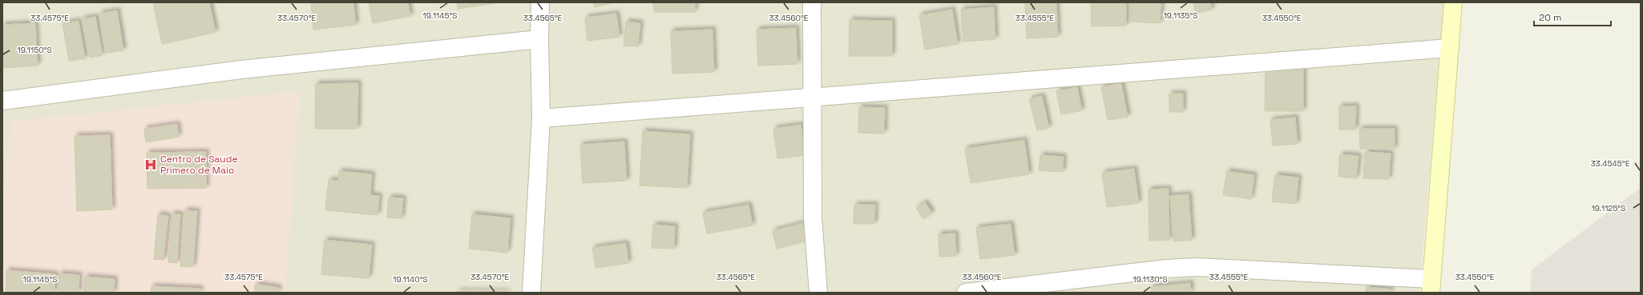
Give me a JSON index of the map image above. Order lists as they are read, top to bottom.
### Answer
{
  "places": {
    "hospital": ["Centro de Saude Primero de Maio"]
  },
  "scale_bar": "20 m",
  "coordinates": [
    "19.1145°S",
    "19.1135°S",
    "33.4575°E",
    "33.4570°E",
    "33.4565°E",
    "33.4560°E",
    "33.4555°E",
    "33.4550°E",
    "19.1150°S",
    "33.4545°E",
    "19.1125°S",
    "19.1140°S",
    "19.1130°S"
  ]
}
